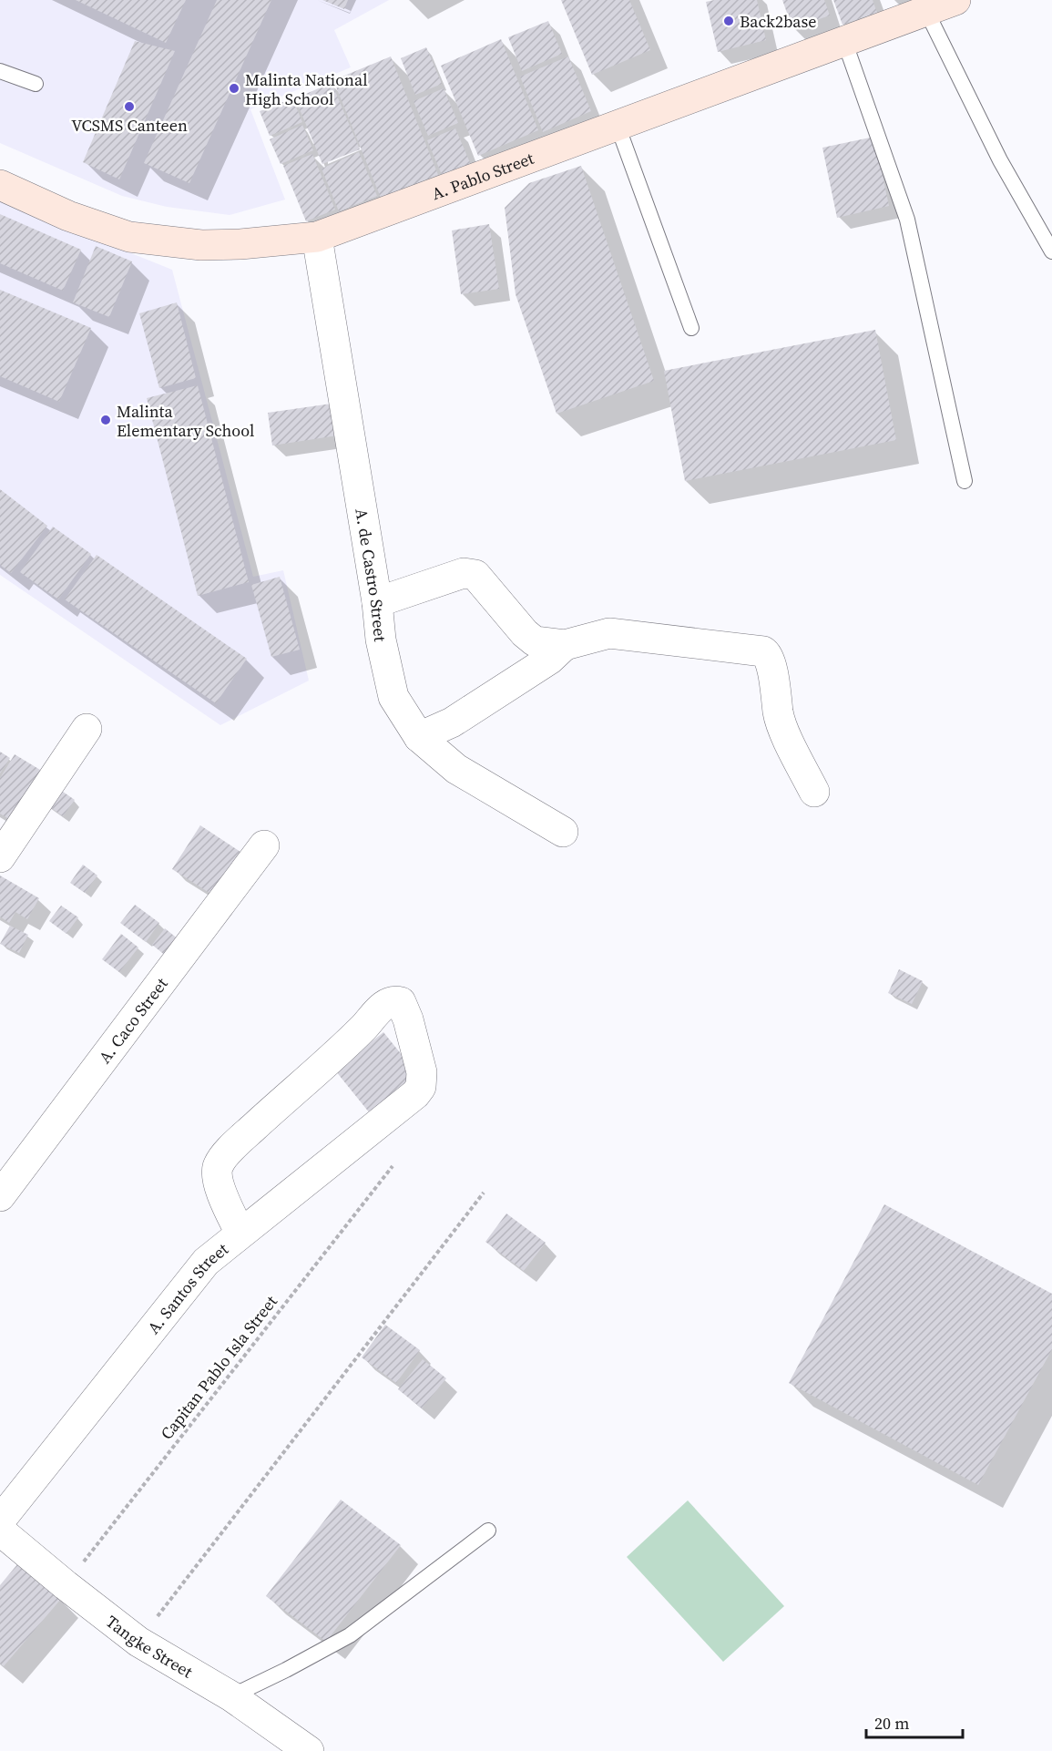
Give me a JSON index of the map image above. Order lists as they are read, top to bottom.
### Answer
{
  "streets": {
    "street": [
      "A. Pablo Street",
      "A. de Castro Street",
      "A. Caco Street",
      "A. Santos Street",
      "Tangke Street"
    ],
    "path": ["Capitan Pablo Isla Street"]
  },
  "crossings": [
    ["A. Pablo Street", "A. de Castro Street"],
    ["Capitan Pablo Isla Street", "Tangke Street"]
  ],
  "places": [
    "Back2base",
    "Malinta National High School",
    "VCSMS Canteen",
    "Malinta Elementary School"
  ],
  "scale_bar": "20 m"
}
